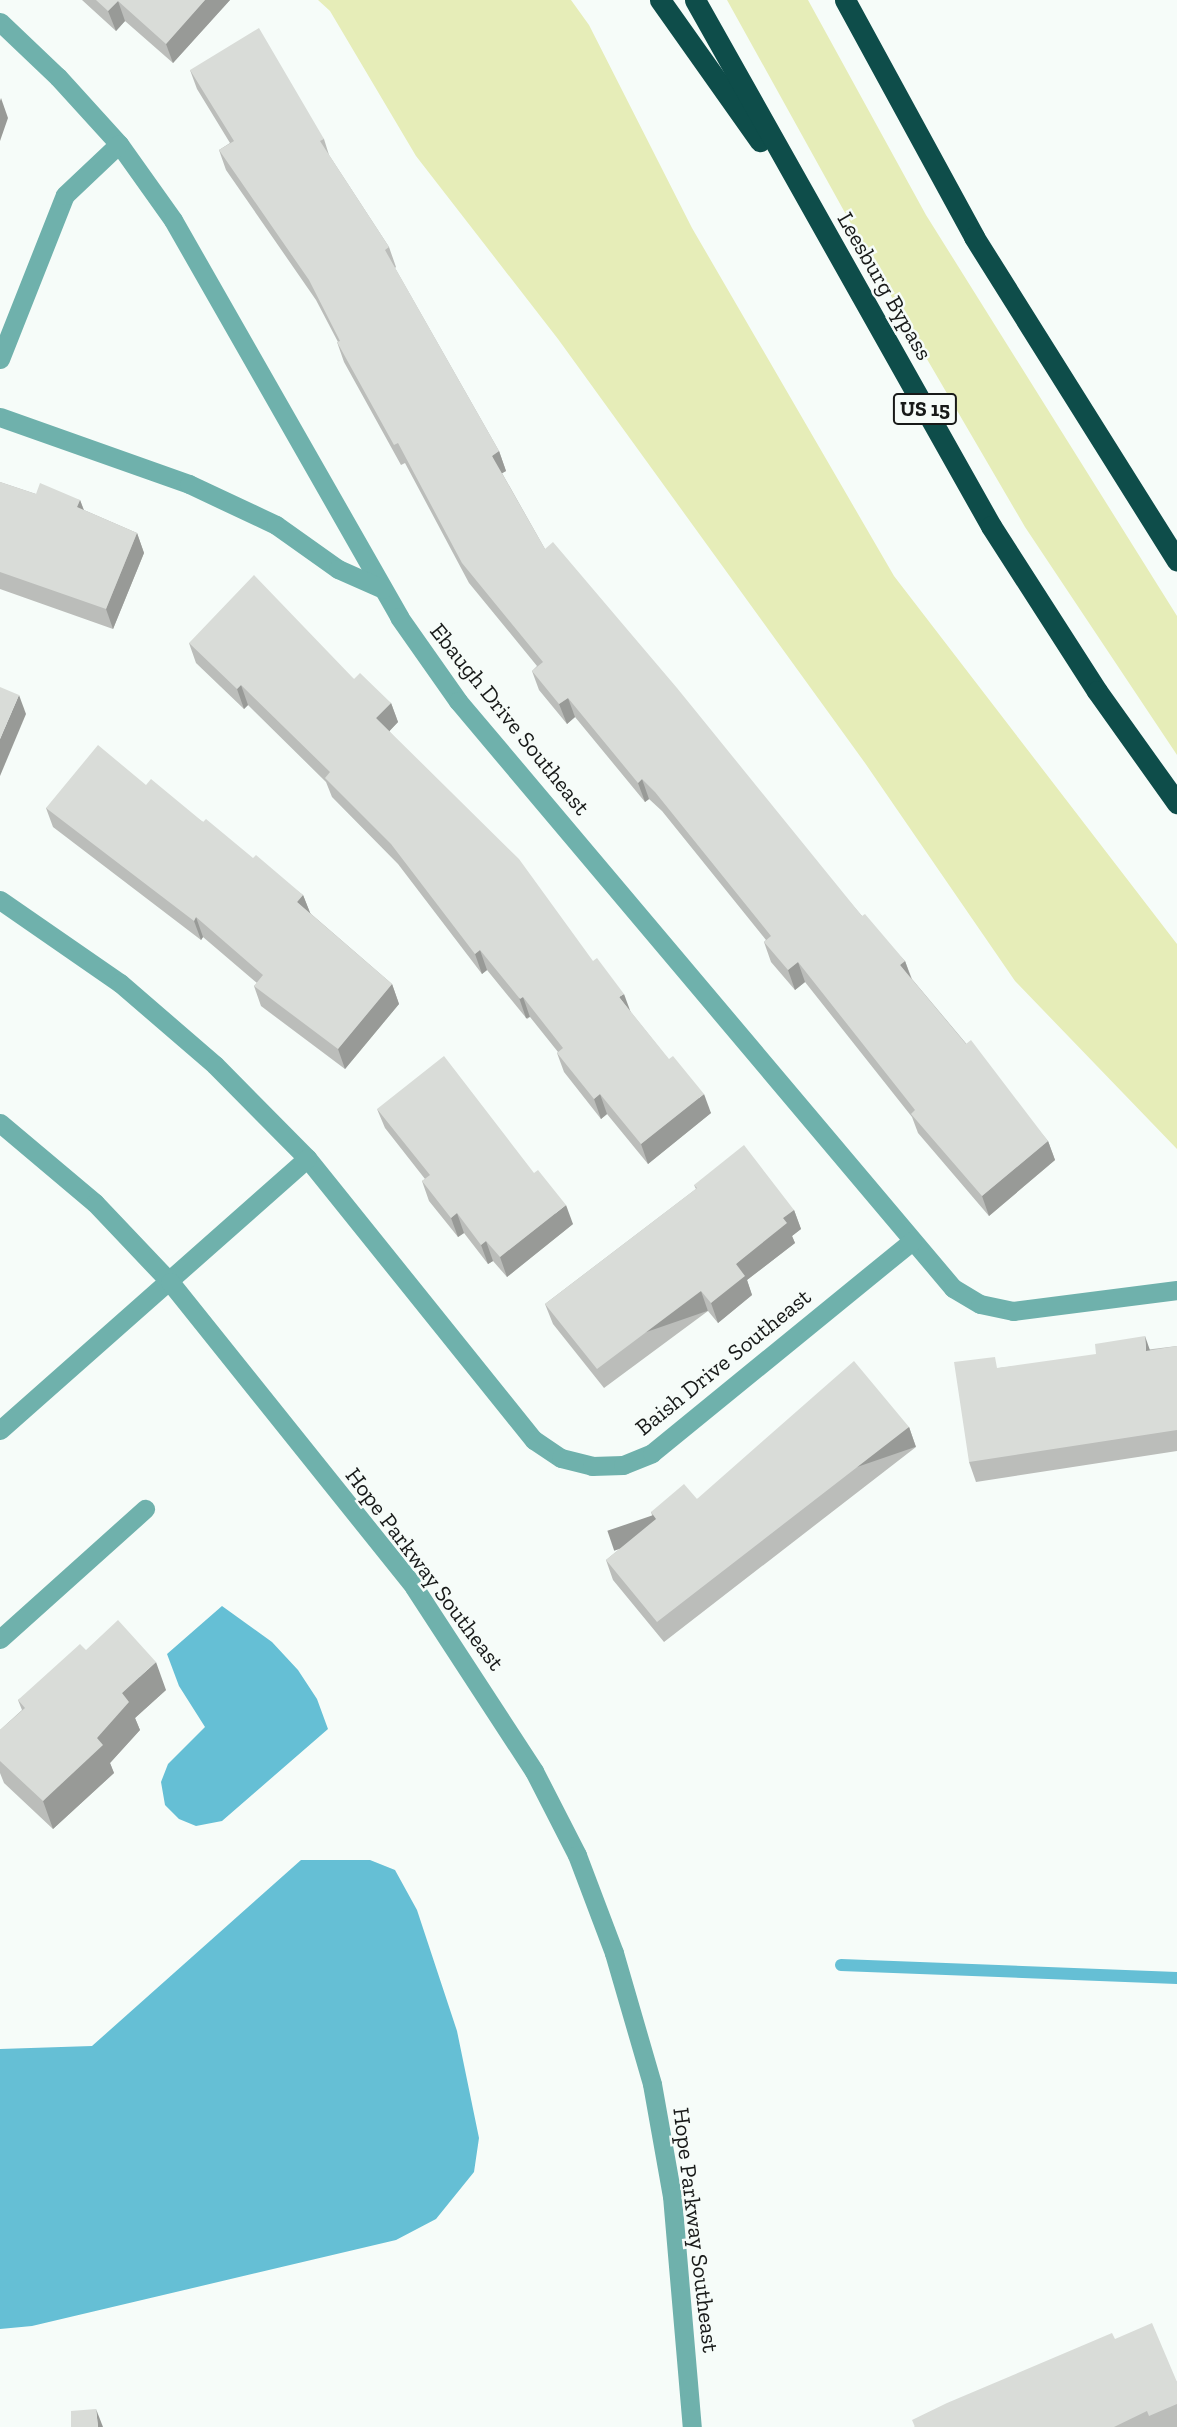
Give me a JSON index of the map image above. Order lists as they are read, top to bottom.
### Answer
{
  "streets": {
    "highway": ["Leesburg Bypass", "US 15"],
    "street": ["Ebaugh Drive Southeast", "Baish Drive Southeast", "Hope Parkway Southeast"]
  },
  "crossings": [
    ["Ebaugh Drive Southeast", "Baish Drive Southeast"]
  ]
}
